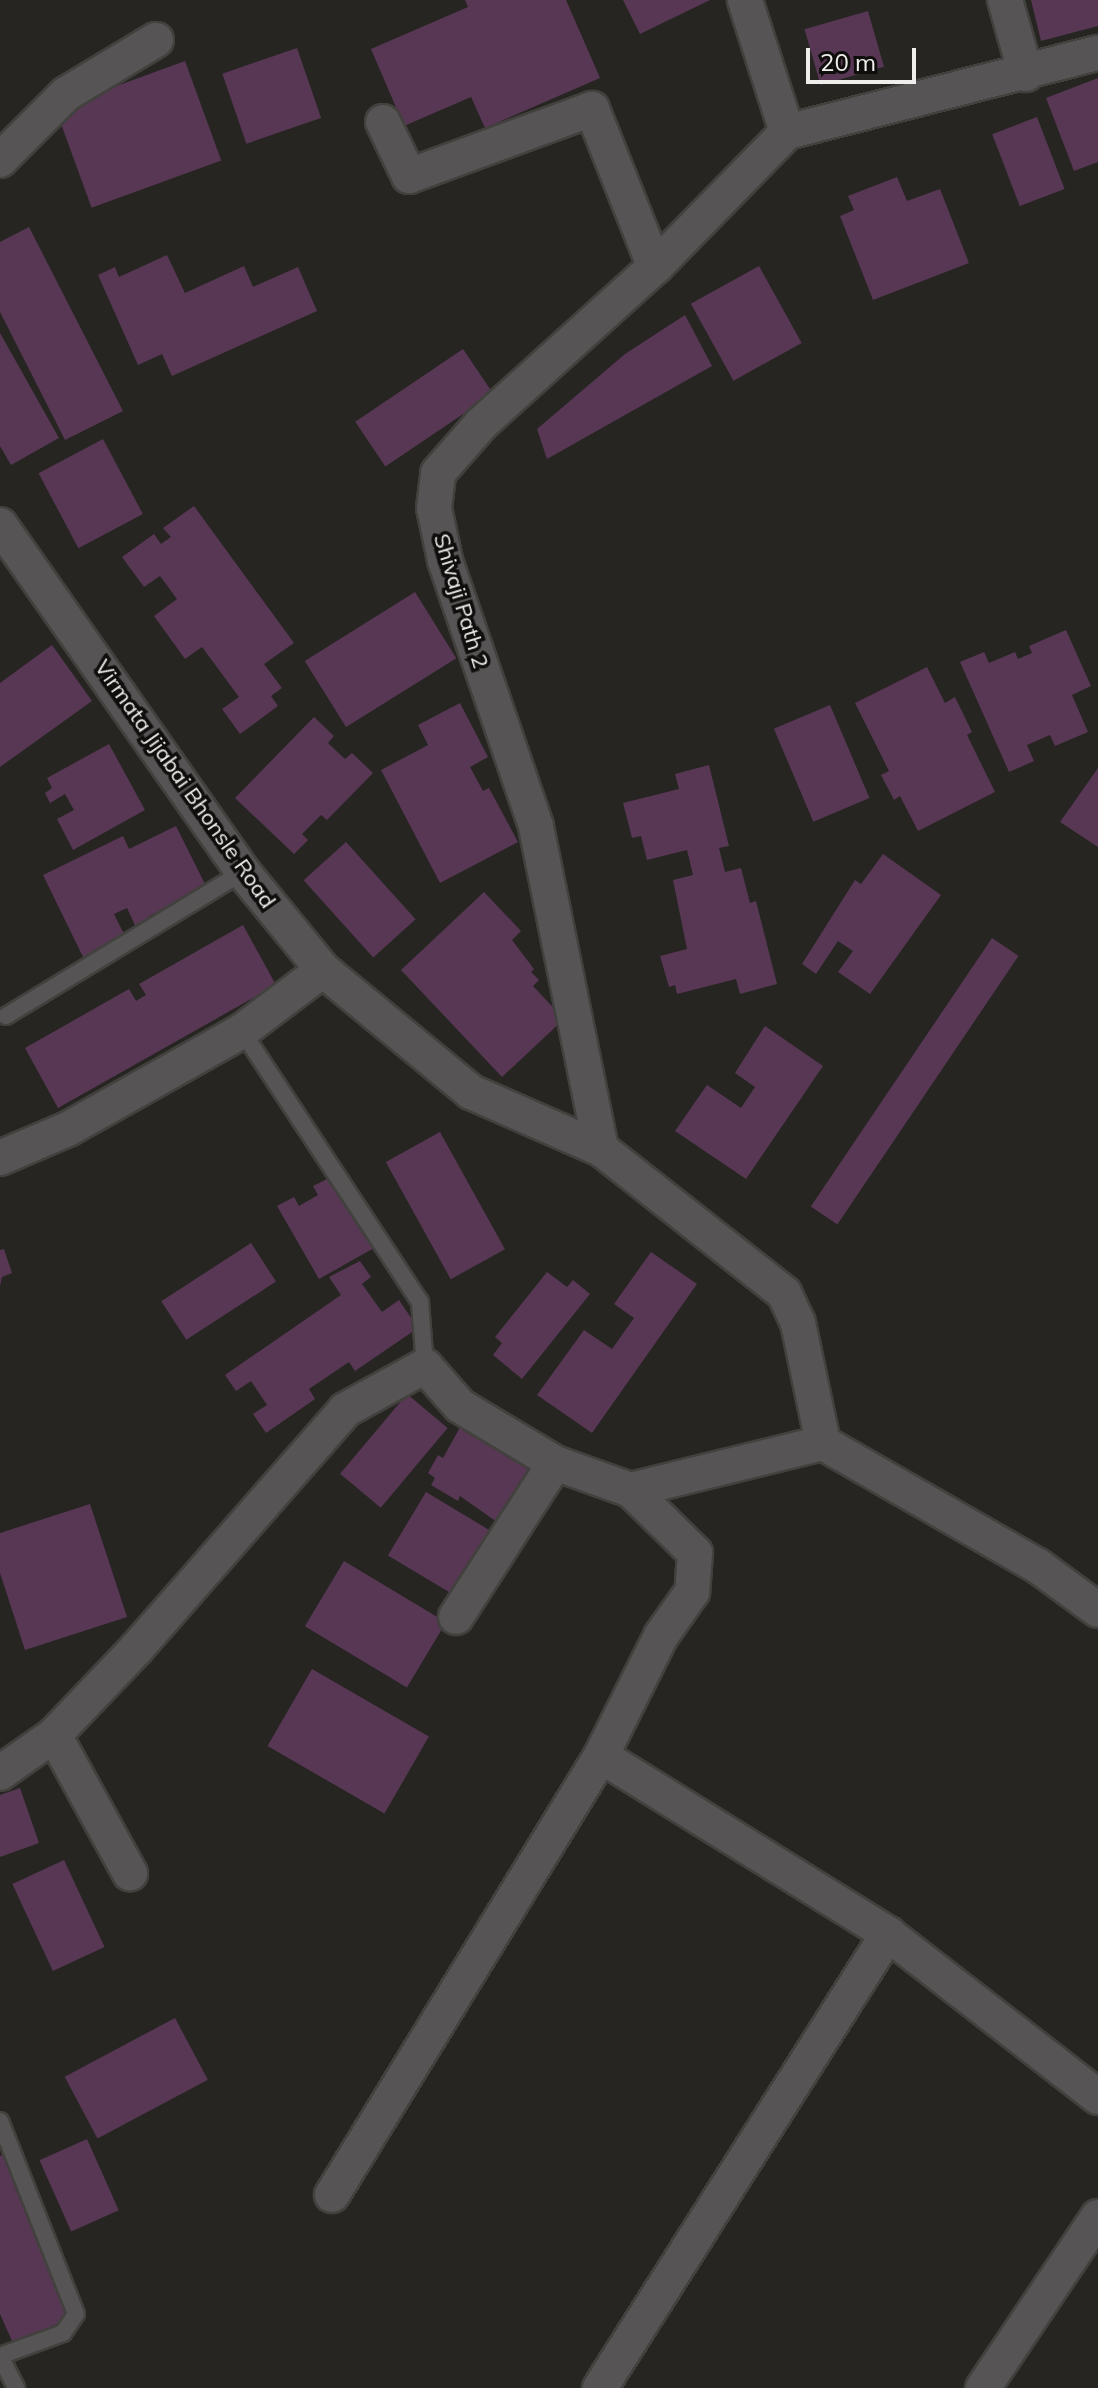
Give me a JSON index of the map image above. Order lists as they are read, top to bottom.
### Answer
{
  "streets": {
    "street": ["Shivaji Path 2", "Virmata Jijabai Bhonsle Road"]
  },
  "crossings": [
    ["Shivaji Path 2", "Virmata Jijabai Bhonsle Road"]
  ],
  "scale_bar": "20 m"
}
